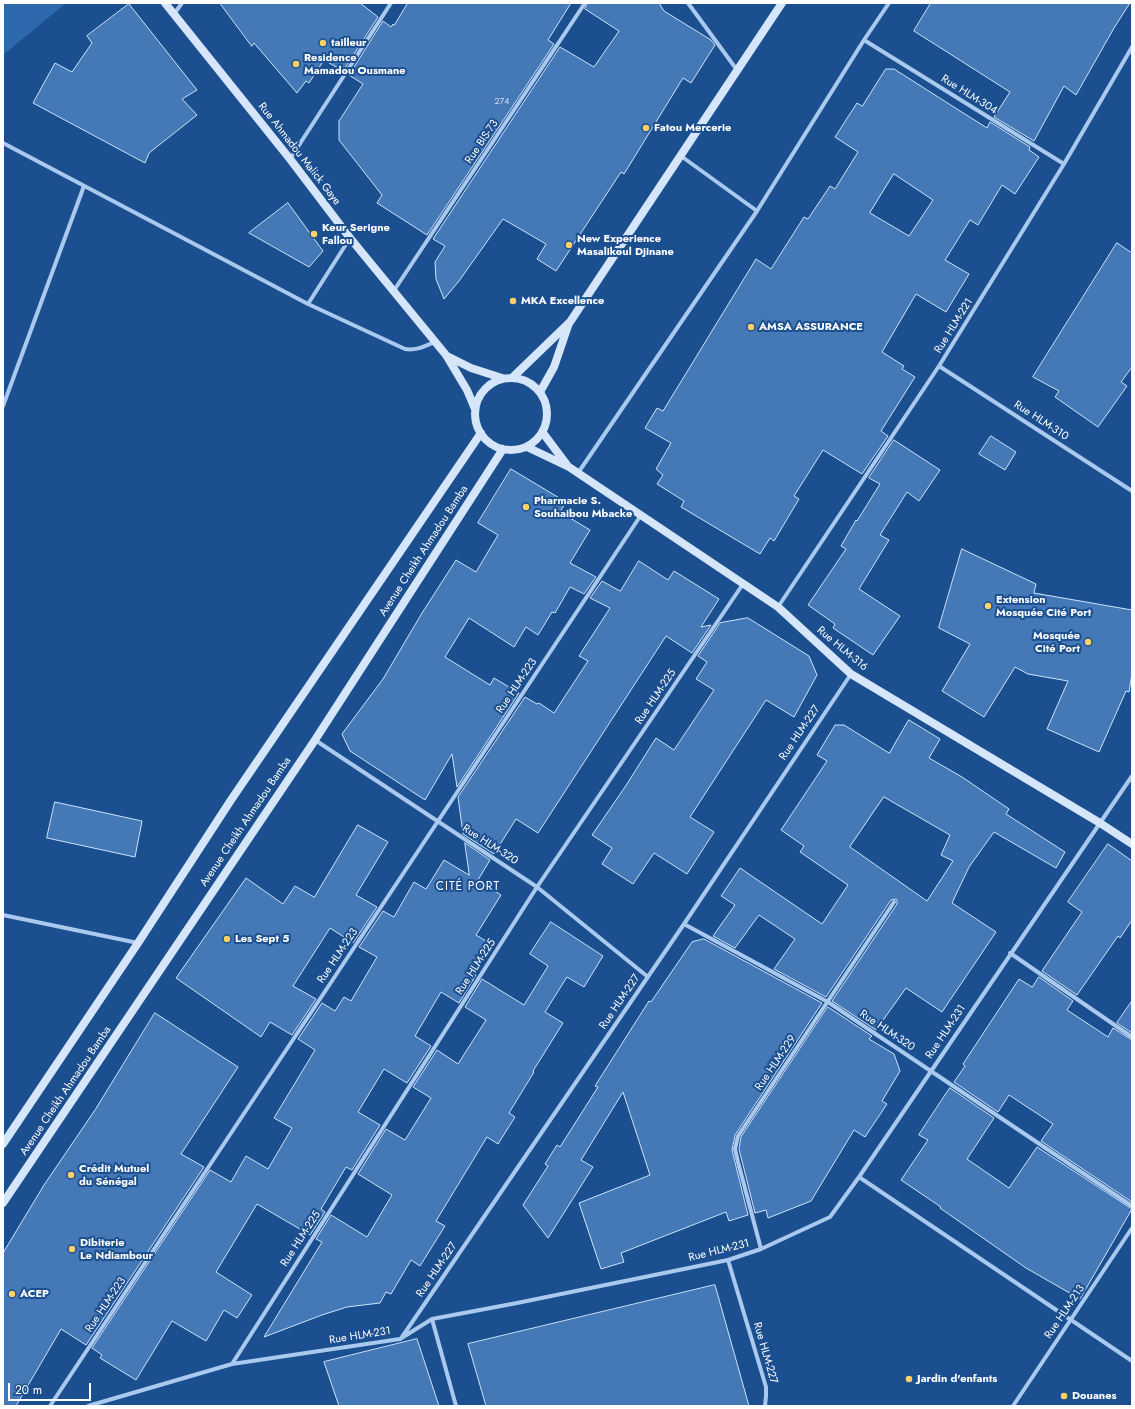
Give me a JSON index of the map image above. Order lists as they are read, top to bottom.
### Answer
{
  "streets": {
    "street": [
      "Rue HLM-304",
      "Rue BIS-73",
      "Rue Ahmadou Malick Gaye",
      "Rue HLM-221",
      "Rue HLM-310",
      "Avenue Cheikh Ahmadou Bamba",
      "Rue HLM-316",
      "Rue HLM-223",
      "Rue HLM-225",
      "Rue HLM-227",
      "Rue HLM-320",
      "Rue HLM-231",
      "Rue HLM-229",
      "Rue HLM-213"
    ]
  },
  "crossings": [
    ["Rue HLM-304", "Rue HLM-221"],
    ["Rue BIS-73", "Rue Ahmadou Malick Gaye"],
    ["Rue Ahmadou Malick Gaye", "Avenue Cheikh Ahmadou Bamba"],
    ["Rue Ahmadou Malick Gaye", "Rue HLM-316"],
    ["Rue HLM-221", "Rue HLM-310"],
    ["Rue HLM-221", "Rue HLM-316"],
    ["Avenue Cheikh Ahmadou Bamba", "Rue HLM-316"],
    ["Avenue Cheikh Ahmadou Bamba", "Rue HLM-320"],
    ["Rue HLM-316", "Rue HLM-223"],
    ["Rue HLM-316", "Rue HLM-225"],
    ["Rue HLM-316", "Rue HLM-227"],
    ["Rue HLM-316", "Rue HLM-231"],
    ["Rue HLM-223", "Rue HLM-320"],
    ["Rue HLM-225", "Rue HLM-320"],
    ["Rue HLM-225", "Rue HLM-231"],
    ["Rue HLM-227", "Rue HLM-320"],
    ["Rue HLM-227", "Rue HLM-231"],
    ["Rue HLM-320", "Rue HLM-231"],
    ["Rue HLM-320", "Rue HLM-229"],
    ["Rue HLM-231", "Rue HLM-229"]
  ],
  "districts": ["CITÉ PORT"],
  "places": [
    "tailleur",
    "Residence Mamadou Ousmane",
    "Fatou Mercerie",
    "Keur Serigne Fallou",
    "New Experience Masalikoul Djinane",
    "MKA Excellence",
    "AMSA ASSURANCE",
    "Pharmacie S. Souhaibou Mbacke",
    "Extension Mosquée Cité Port",
    "Mosquée Cité Port",
    "Les Sept 5",
    "Crédit Mutuel du Sénégal",
    "Dibiterie Le Ndiambour",
    "ACEP",
    "Jardin d'enfants",
    "Douanes"
  ],
  "house_numbers": ["274"],
  "scale_bar": "20 m"
}
